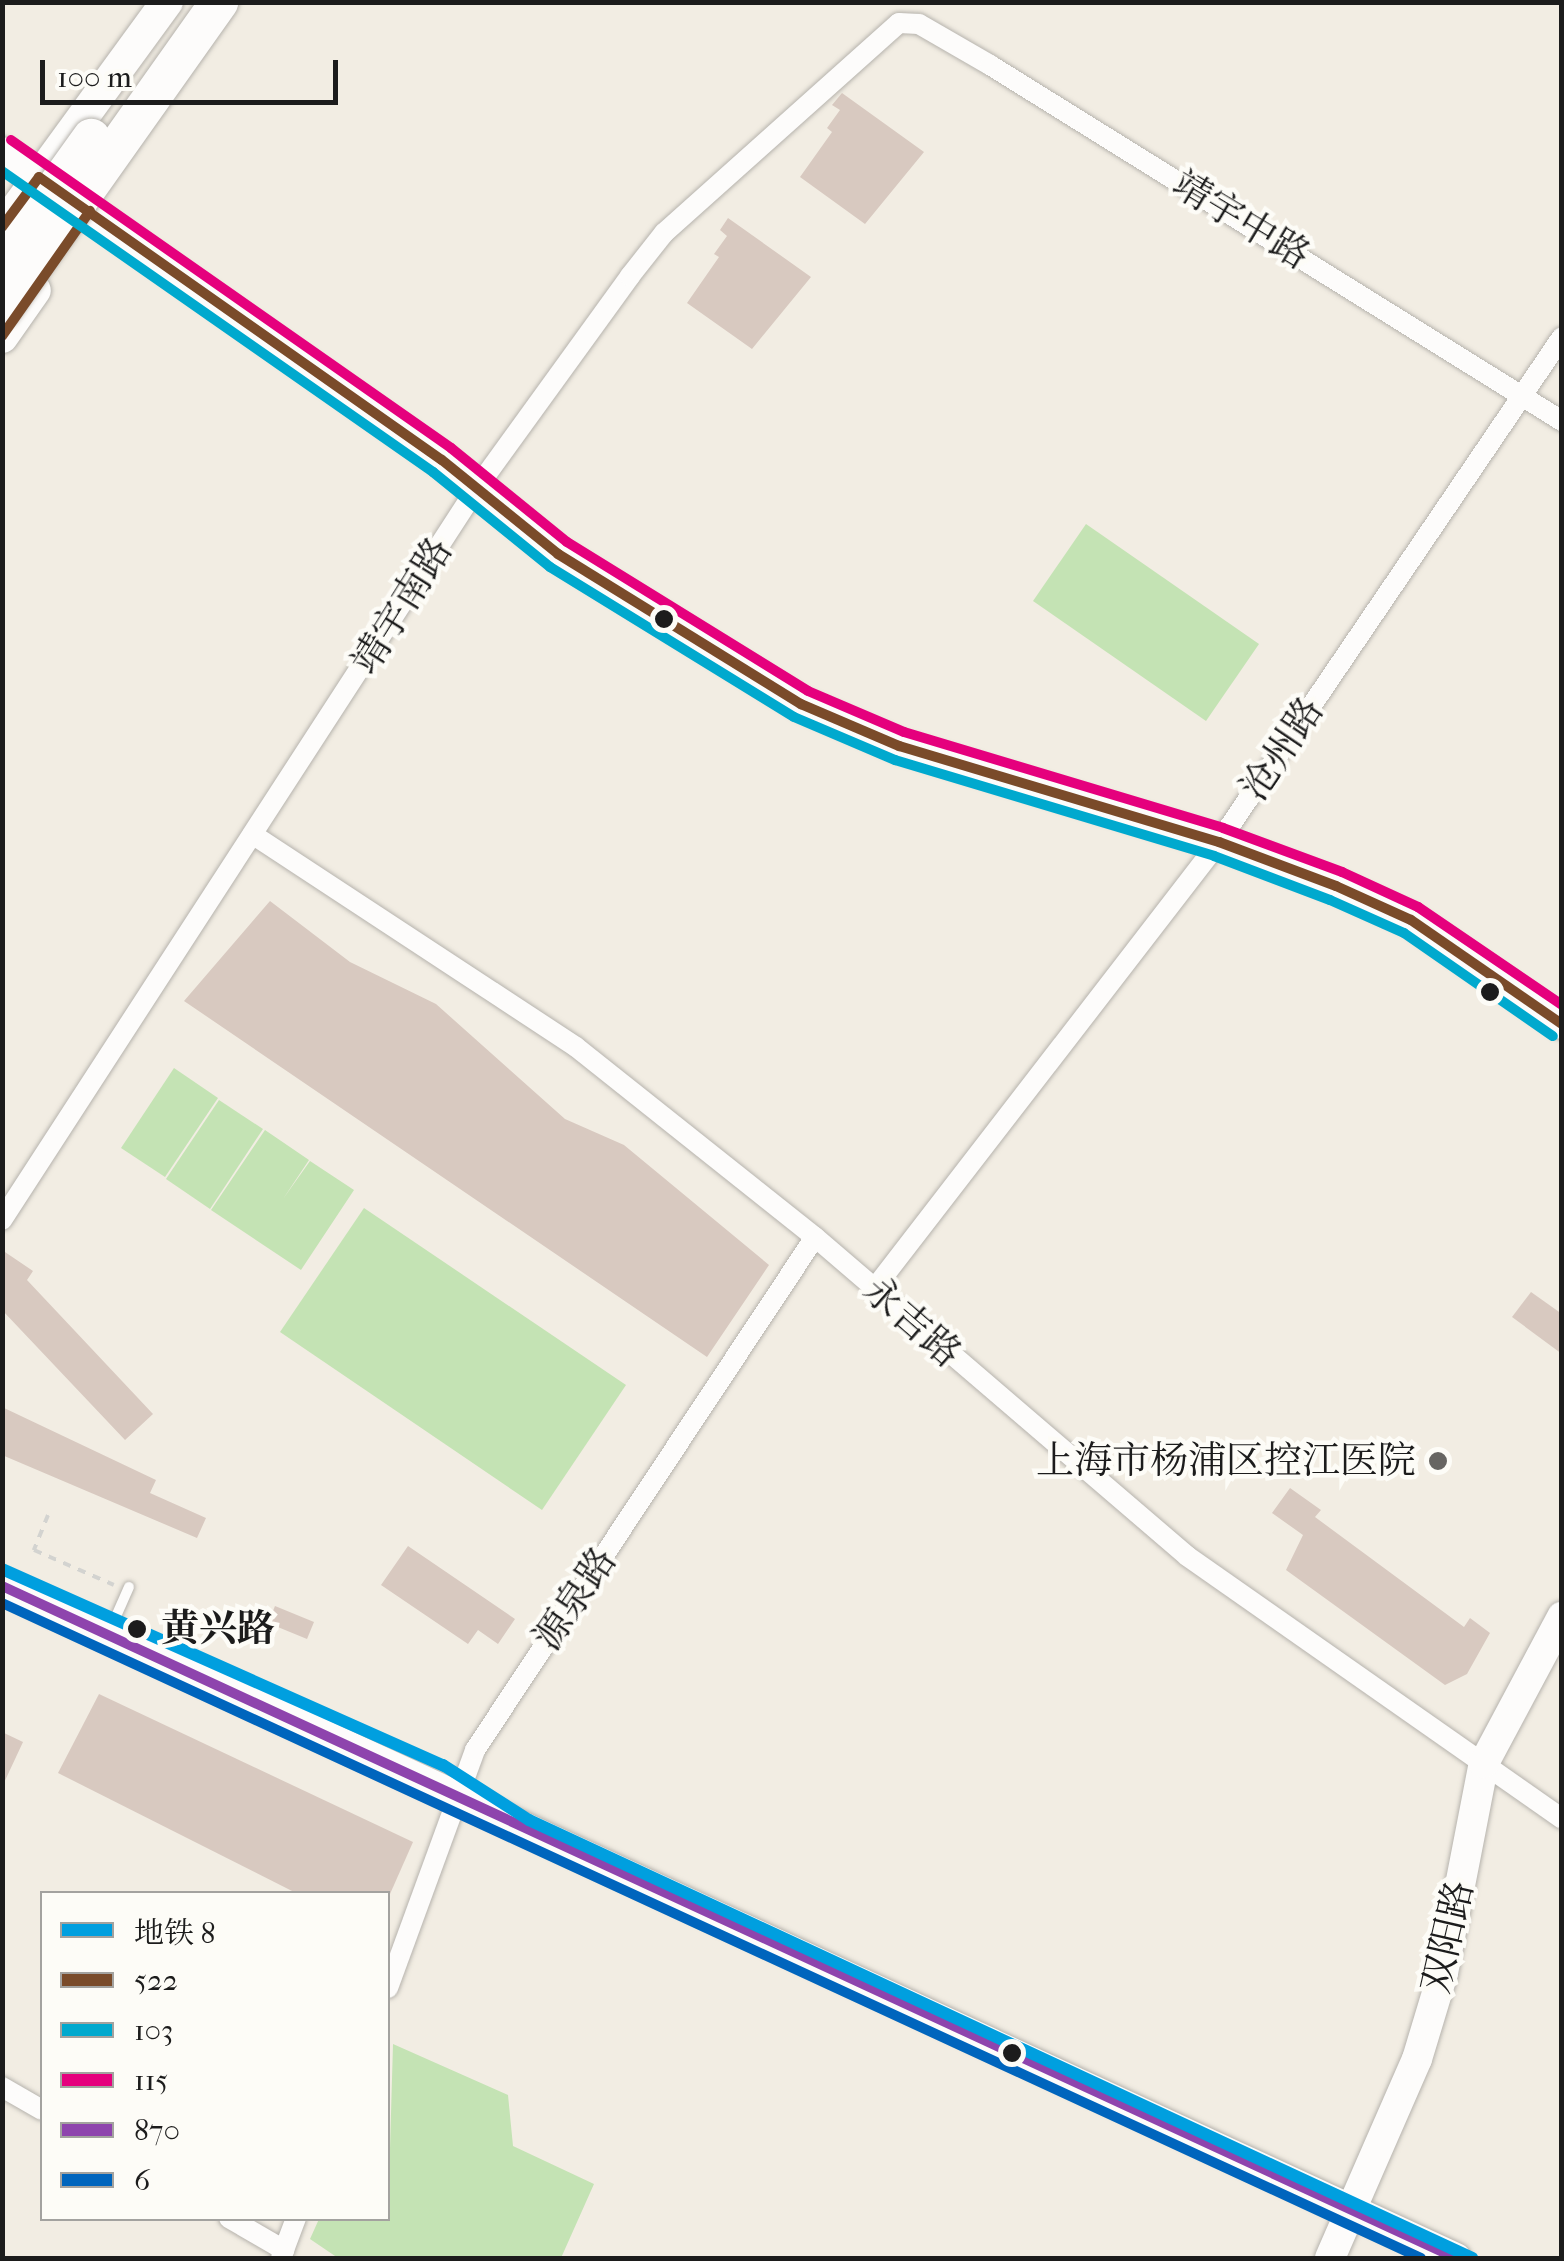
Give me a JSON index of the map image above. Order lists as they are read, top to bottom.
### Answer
{
  "streets": {
    "street": [
      "靖宇中路",
      "靖宇南路",
      "沧州路",
      "永吉路",
      "源泉路",
      "双阳路"
    ]
  },
  "crossings": [
    ["靖宇中路", "靖宇南路"],
    ["靖宇中路", "沧州路"],
    ["靖宇南路", "永吉路"],
    ["沧州路", "永吉路"],
    ["永吉路", "源泉路"],
    ["永吉路", "双阳路"]
  ],
  "places": ["上海市杨浦区控江医院", "黄兴路"],
  "lines": [
    "transit line 115",
    "transit line 103",
    "transit line 522",
    "metro line 8",
    "transit line 870",
    "transit line 6"
  ],
  "legend": [
    "地铁 8",
    "522",
    "103",
    "115",
    "870",
    "6"
  ],
  "scale_bar": "100 m"
}
